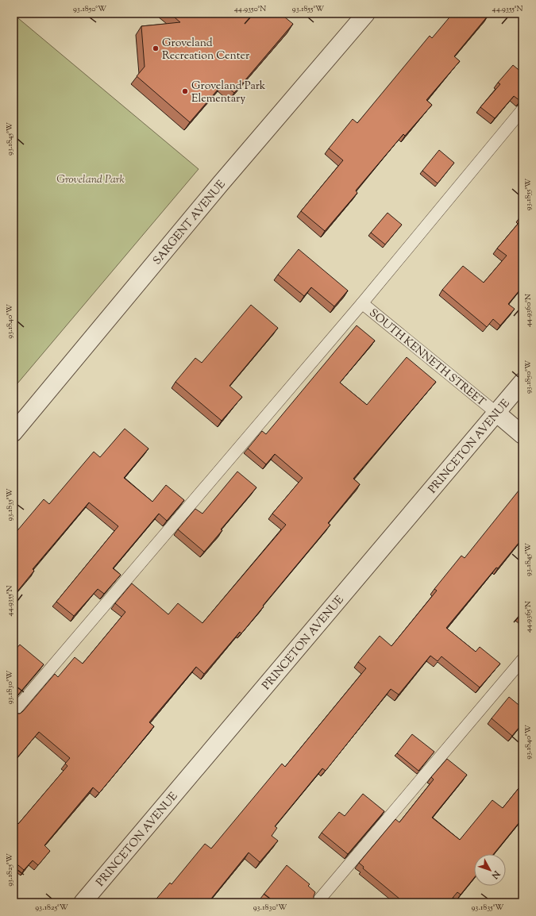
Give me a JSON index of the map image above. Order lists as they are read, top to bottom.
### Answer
{
  "streets": {
    "street": ["SARGENT AVENUE", "SOUTH KENNETH STREET", "PRINCETON AVENUE"]
  },
  "crossings": [
    ["SOUTH KENNETH STREET", "PRINCETON AVENUE"]
  ],
  "parks": ["Groveland Park"],
  "places": ["Groveland Recreation Center", "Groveland Park Elementary"],
  "north": "bottom right",
  "coordinates": [
    "93.1850°W",
    "44.9350°N",
    "93.1855°W",
    "44.9355°N",
    "93.1845°W",
    "44.9360°N",
    "93.1840°W",
    "93.1835°W",
    "44.9365°N",
    "93.1830°W",
    "93.1825°W"
  ]
}
